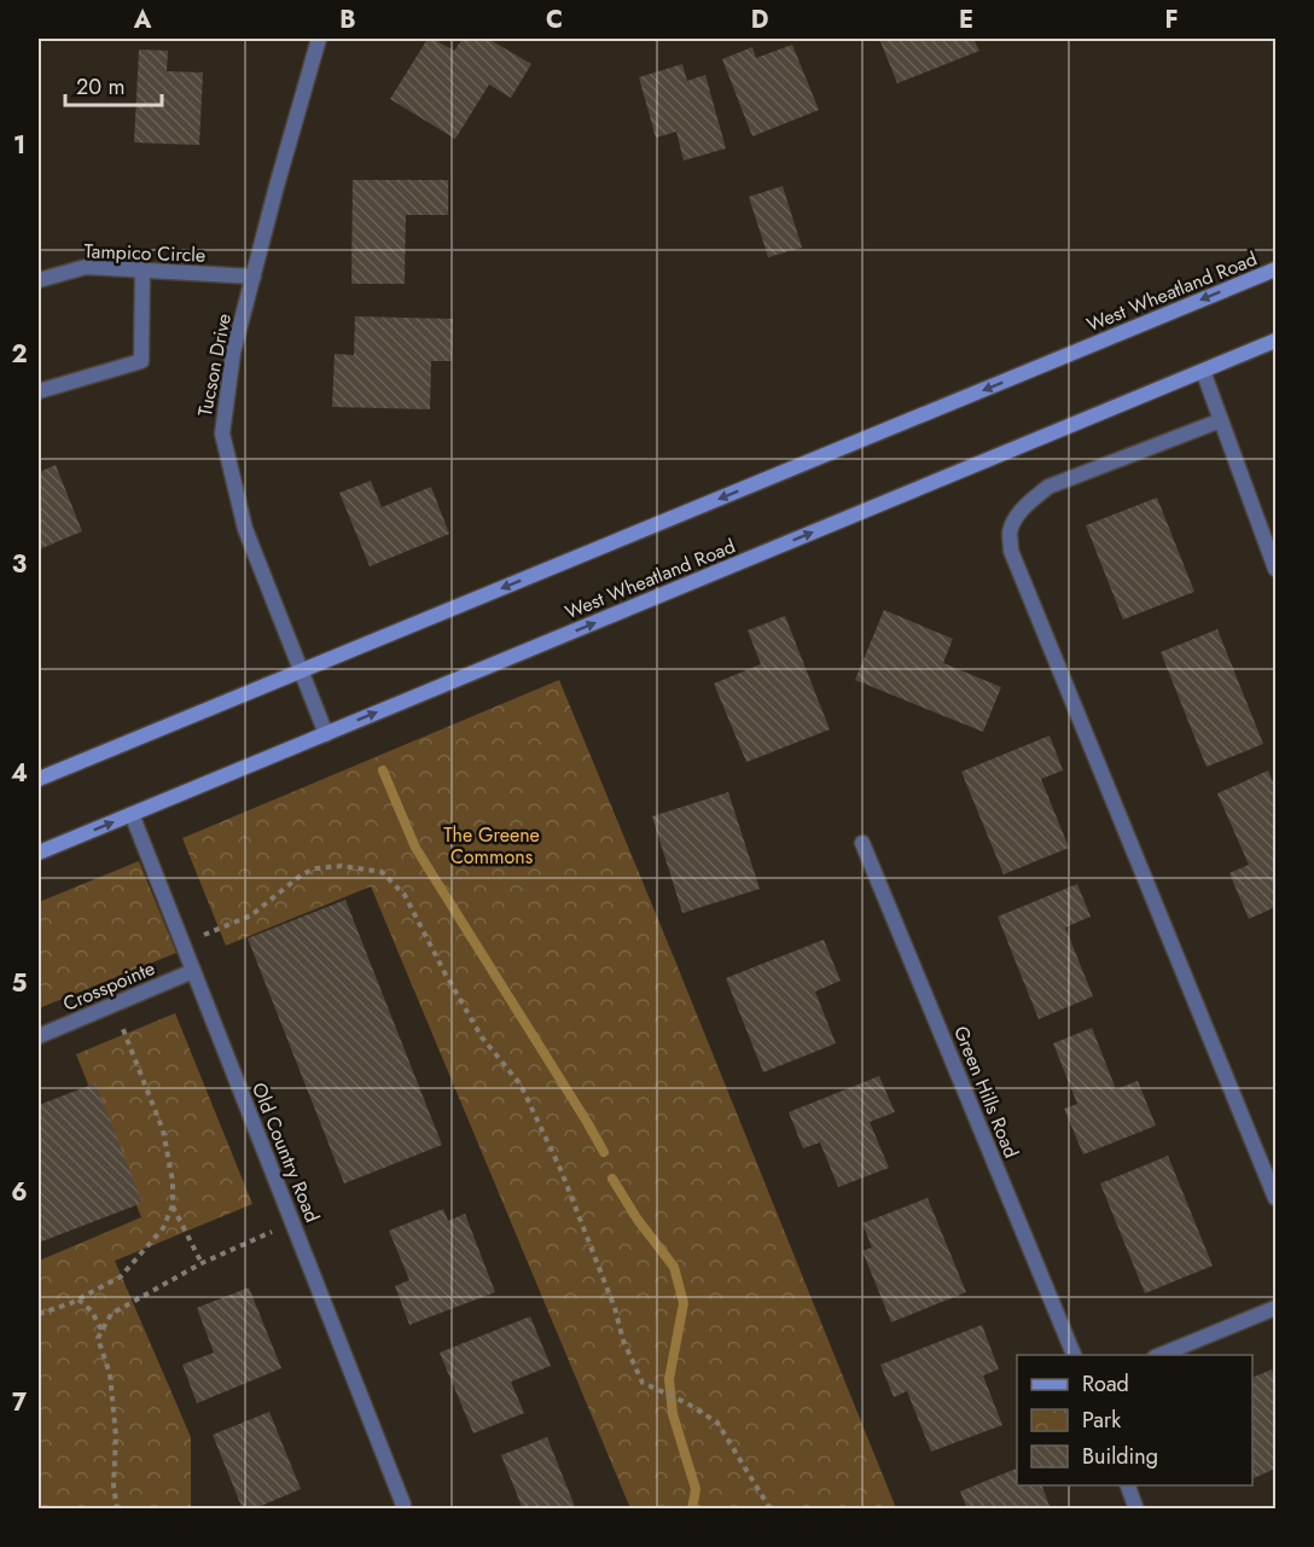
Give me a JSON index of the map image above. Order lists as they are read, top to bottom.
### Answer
{
  "streets": {
    "main road": ["West Wheatland Road"],
    "street": [
      "Tampico Circle",
      "Tucson Drive",
      "Crosspointe",
      "Green Hills Road",
      "Old Country Road"
    ]
  },
  "crossings": [
    ["Tampico Circle", "Tucson Drive"],
    ["West Wheatland Road", "Tucson Drive"],
    ["West Wheatland Road", "Old Country Road"],
    ["Crosspointe", "Old Country Road"]
  ],
  "parks": ["The Greene Commons"],
  "legend": ["Road", "Park", "Building"],
  "scale_bar": "20 m",
  "grid": {
    "columns": [
      "A",
      "B",
      "C",
      "D",
      "E",
      "F"
    ],
    "rows": [
      "1",
      "2",
      "3",
      "4",
      "5",
      "6",
      "7"
    ]
  }
}
